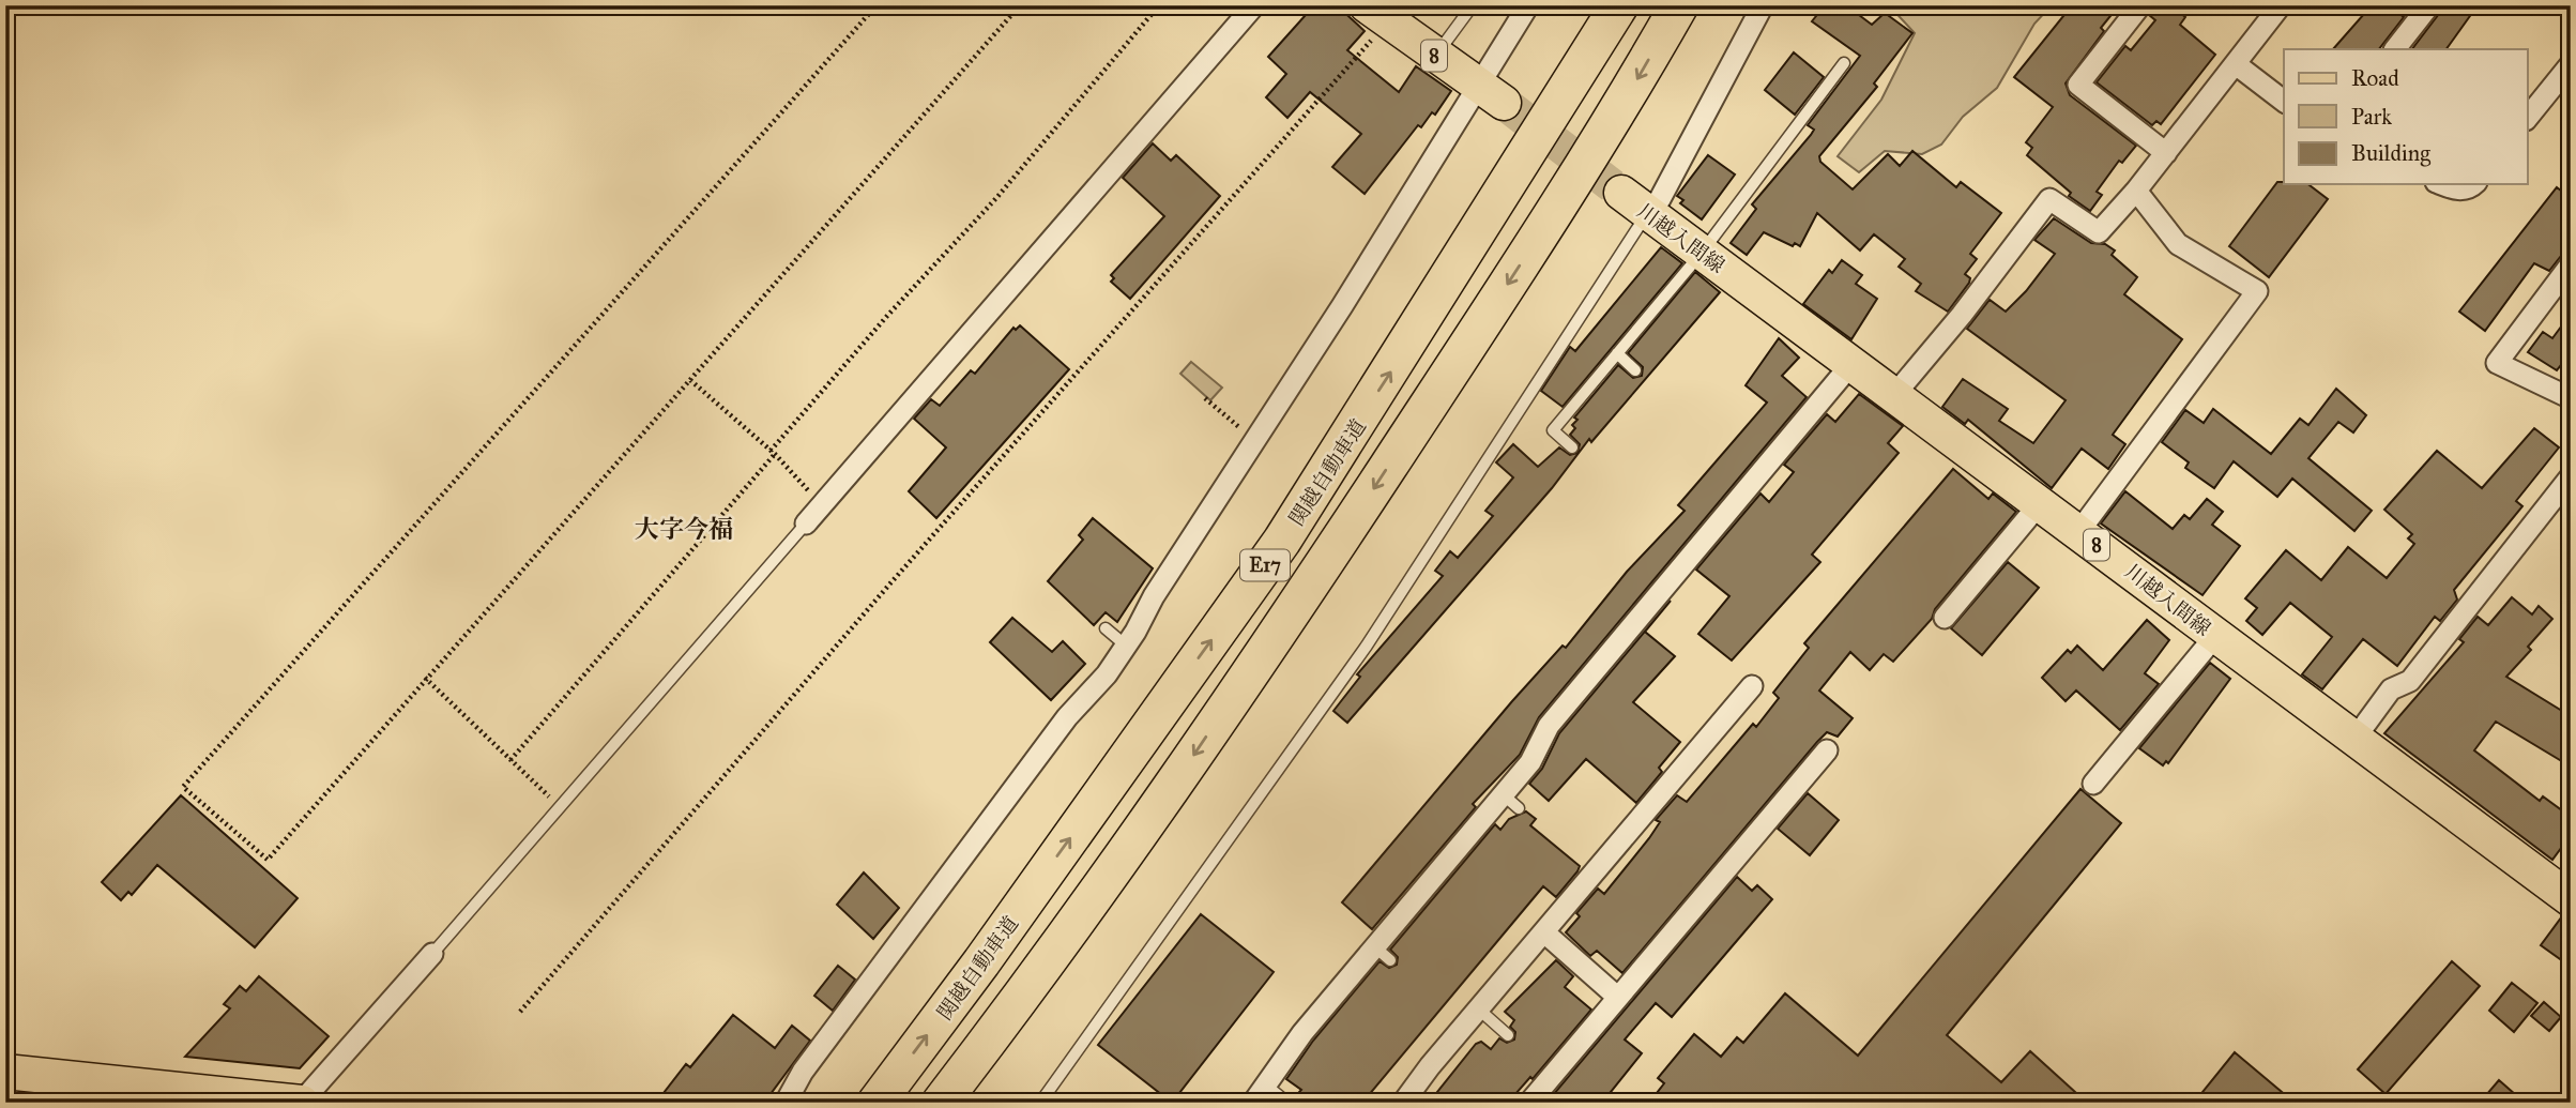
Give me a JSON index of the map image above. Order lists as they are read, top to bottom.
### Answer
{
  "streets": {
    "highway": ["関越自動車道", "E17"],
    "main road": ["8", "川越入間線"]
  },
  "districts": ["大字今福"],
  "legend": ["Road", "Park", "Building"]
}
